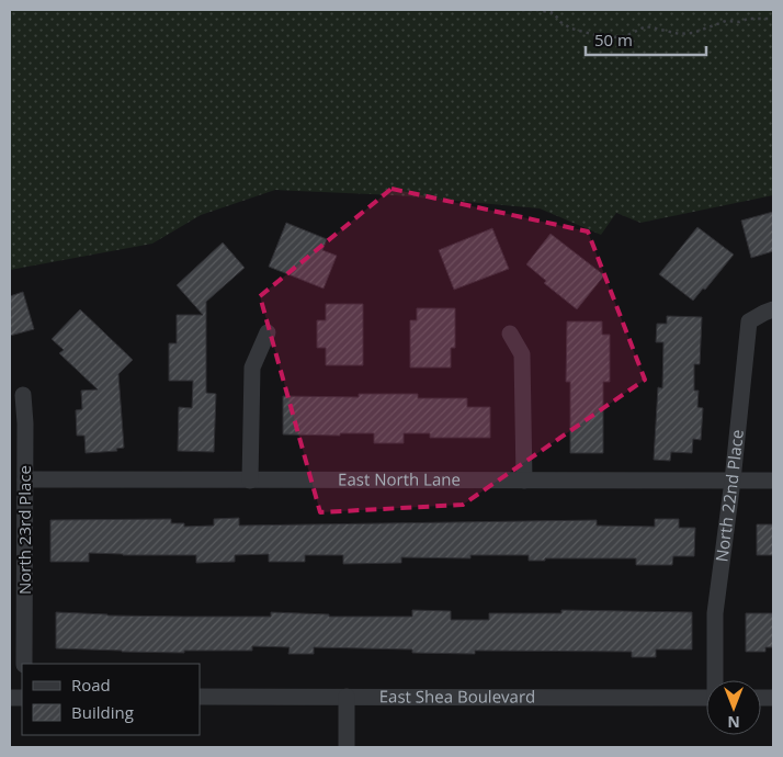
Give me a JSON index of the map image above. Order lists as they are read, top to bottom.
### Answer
{
  "streets": {
    "street": [
      "East North Lane",
      "North 22nd Place",
      "North 23rd Place",
      "East Shea Boulevard"
    ]
  },
  "crossings": [
    ["East North Lane", "North 22nd Place"],
    ["East North Lane", "North 23rd Place"]
  ],
  "legend": ["Road", "Building"],
  "scale_bar": "50 m",
  "north": "bottom"
}
